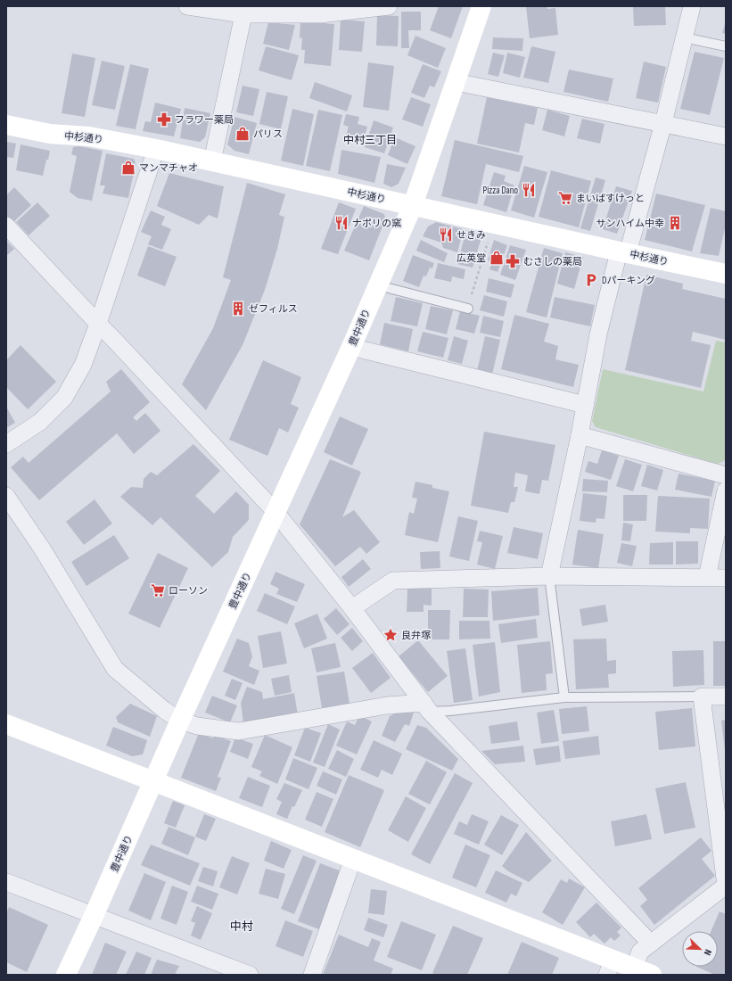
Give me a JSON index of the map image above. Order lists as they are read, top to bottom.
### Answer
{
  "streets": {
    "street": ["中杉通り", "豊中通り"]
  },
  "crossings": [
    ["中杉通り", "豊中通り"]
  ],
  "districts": ["中村三丁目", "中村"],
  "places": {
    "pharmacy": ["フラワー薬局", "むさしの薬局"],
    "shop": ["パリス", "マンマチャオ", "広英堂"],
    "restaurant": ["Pizza Dano", "ナポリの窯", "せきみ"],
    "supermarket": ["まいばすけっと", "ローソン"],
    "building": ["サンハイム中幸", "ゼフィルス"],
    "parking": ["Dパーキング"],
    "place": ["良弁塚"]
  },
  "north": "bottom right"
}
